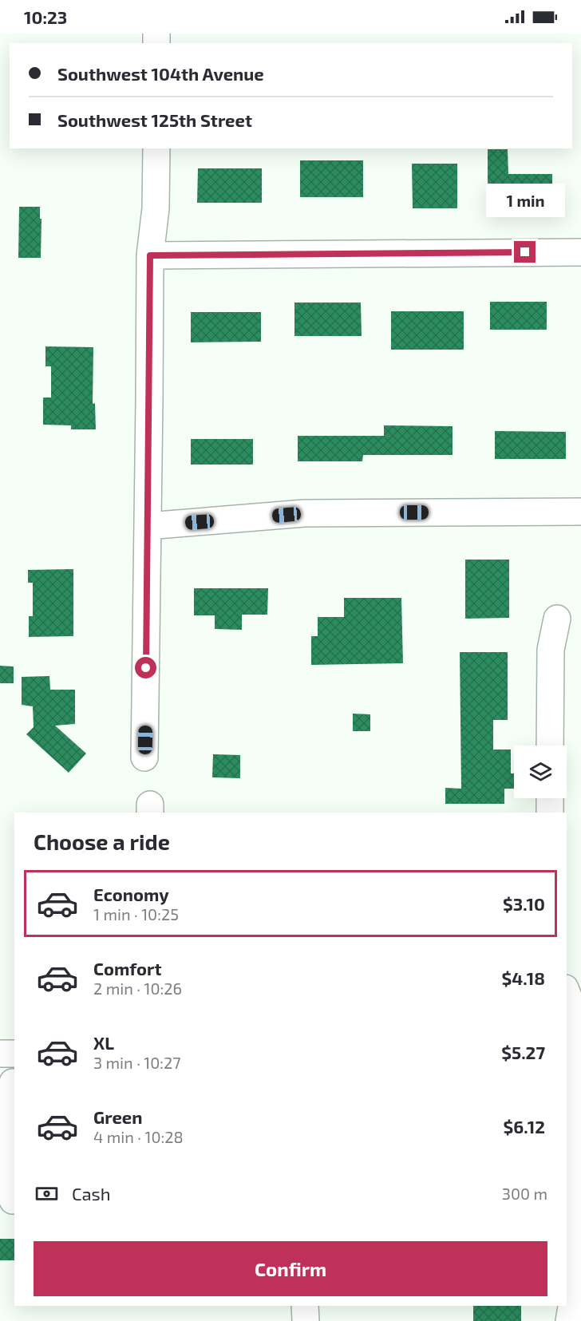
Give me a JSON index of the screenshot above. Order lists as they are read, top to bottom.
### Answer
{
  "page": {
    "status": "10:23",
    "banner": ["Southwest 104th Avenue", "Southwest 125th Street"],
    "bubble": "1 min",
    "heading": "Choose a ride",
    "list": [
      {
        "name": "Economy",
        "note": "1 min · 10:25",
        "value": "$3.10"
      },
      {
        "name": "Comfort",
        "note": "2 min · 10:26",
        "value": "$4.18"
      },
      {
        "name": "XL",
        "note": "3 min · 10:27",
        "value": "$5.27"
      },
      {
        "name": "Green",
        "note": "4 min · 10:28",
        "value": "$6.12"
      }
    ],
    "pay": ["Cash", "300 m"],
    "buttons": "Confirm"
  }
}
